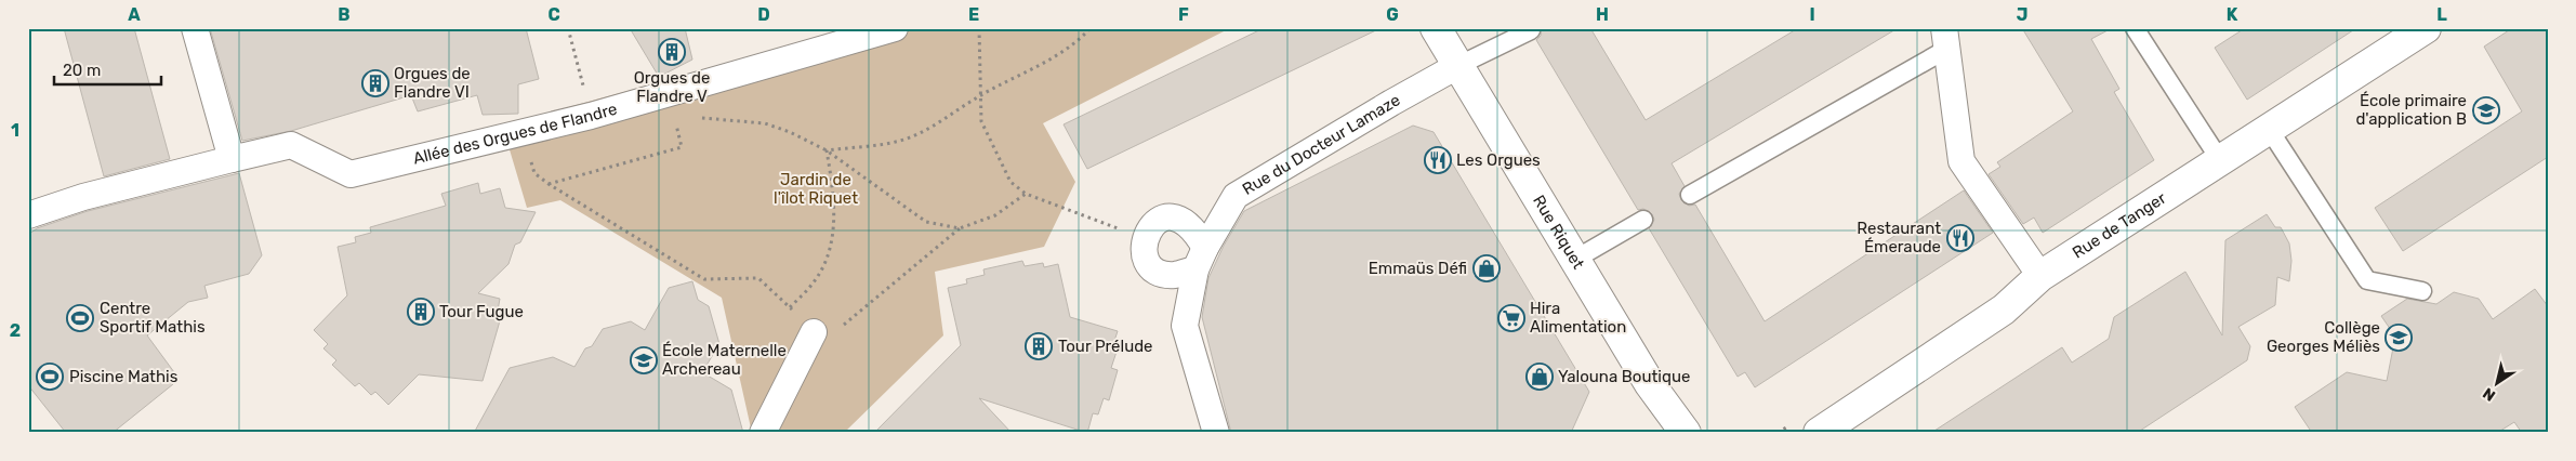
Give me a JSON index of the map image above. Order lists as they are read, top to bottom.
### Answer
{
  "streets": {
    "street": [
      "Allée des Orgues de Flandre",
      "Rue du Docteur Lamaze",
      "Rue de Tanger",
      "Rue Riquet"
    ]
  },
  "crossings": [
    ["Rue du Docteur Lamaze", "Rue Riquet"]
  ],
  "parks": ["Jardin de l'îlot Riquet"],
  "places": {
    "building": [
      "Orgues de Flandre V",
      "Orgues de Flandre VI",
      "Tour Fugue",
      "Tour Prélude"
    ],
    "school or university": ["École primaire d'application B", "Collège Georges Méliès", "École Maternelle Archereau"],
    "restaurant": ["Les Orgues", "Restaurant Émeraude"],
    "shop": ["Emmaüs Défi", "Yalouna Boutique"],
    "sports": ["Centre Sportif Mathis", "Piscine Mathis"],
    "supermarket": ["Hira Alimentation"]
  },
  "scale_bar": "20 m",
  "north": "bottom left",
  "grid": {
    "columns": [
      "A",
      "B",
      "C",
      "D",
      "E",
      "F",
      "G",
      "H",
      "I",
      "J",
      "K",
      "L"
    ],
    "rows": ["1", "2"]
  }
}
